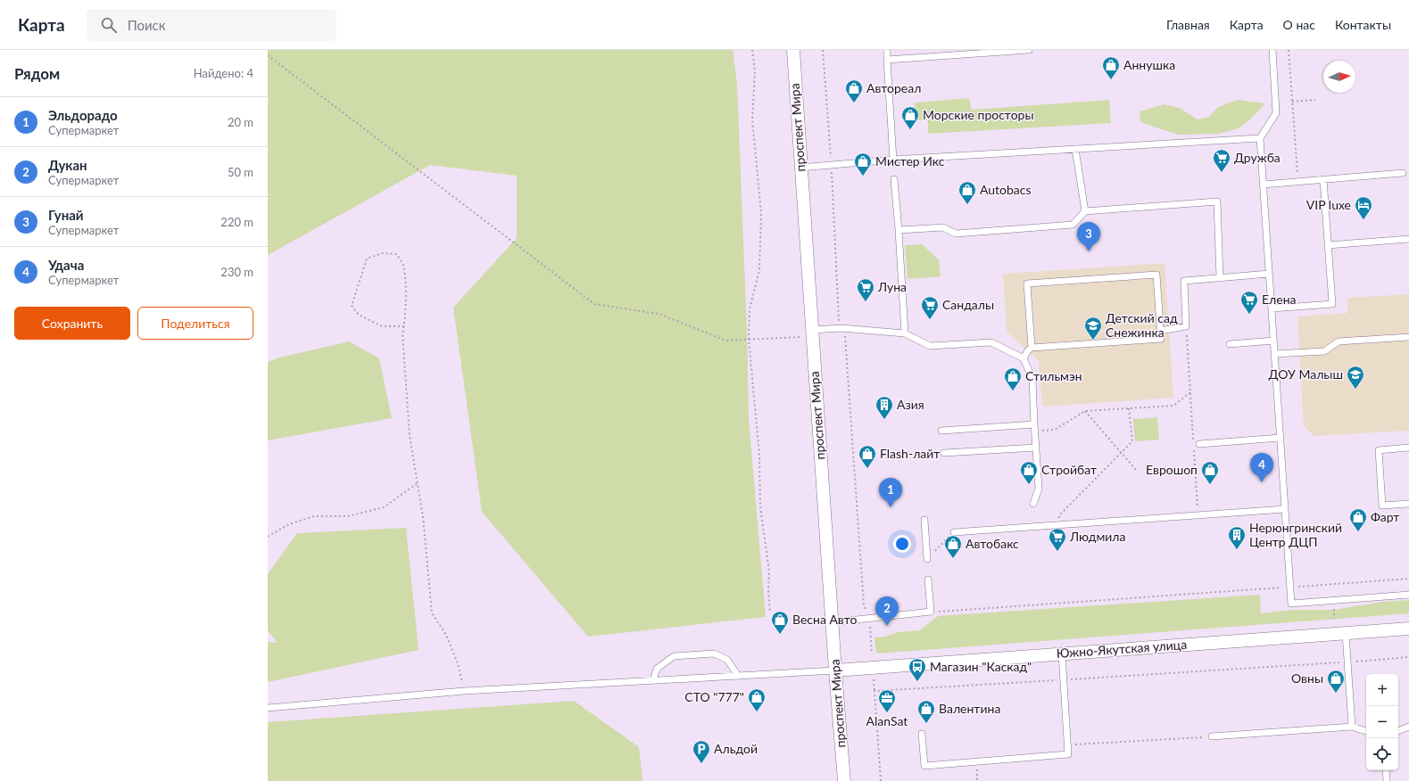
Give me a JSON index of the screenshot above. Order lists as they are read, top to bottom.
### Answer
{
  "streets": {
    "street": ["проспект Мира", "Южно-Якутская улица"]
  },
  "crossings": [
    ["проспект Мира", "Южно-Якутская улица"]
  ],
  "places": {
    "shop": [
      "Аннушка",
      "Автореал",
      "Морские просторы",
      "Мистер Икс",
      "Autobacs",
      "Стильмэн",
      "Flash-лайт",
      "Стройбат",
      "Еврошоп",
      "Фарт",
      "Автобакс",
      "Весна Авто",
      "Овны",
      "СТО \"777\"",
      "Валентина"
    ],
    "supermarket": [
      "Дружба",
      "Луна",
      "Елена",
      "Сандалы",
      "Людмила"
    ],
    "hotel": ["VIP luxe"],
    "school or university": ["Детский сад Снежинка", "ДОУ Малыш"],
    "building": ["Азия", "Нерюнгринский Центр ДЦП"],
    "bus stop": ["Магазин \"Каскад\""],
    "office": ["AlanSat"],
    "parking": ["Альдой"]
  },
  "north": "right",
  "page": {
    "header": "Карта",
    "search": "Поиск",
    "nav": [
      "Главная",
      "Карта",
      "О нас",
      "Контакты"
    ],
    "heading": ["Рядом", "Найдено: 4"],
    "list": [
      {
        "mark": "1",
        "name": "Эльдорадо",
        "note": "Супермаркет",
        "value": "20 m"
      },
      {
        "mark": "2",
        "name": "Дукан",
        "note": "Супермаркет",
        "value": "50 m"
      },
      {
        "mark": "3",
        "name": "Гунай",
        "note": "Супермаркет",
        "value": "220 m"
      },
      {
        "mark": "4",
        "name": "Удача",
        "note": "Супермаркет",
        "value": "230 m"
      }
    ],
    "pins": [
      "3",
      "4",
      "1",
      "2"
    ],
    "buttons": ["Сохранить", "Поделиться"],
    "map_buttons": ["+", "−"]
  }
}
